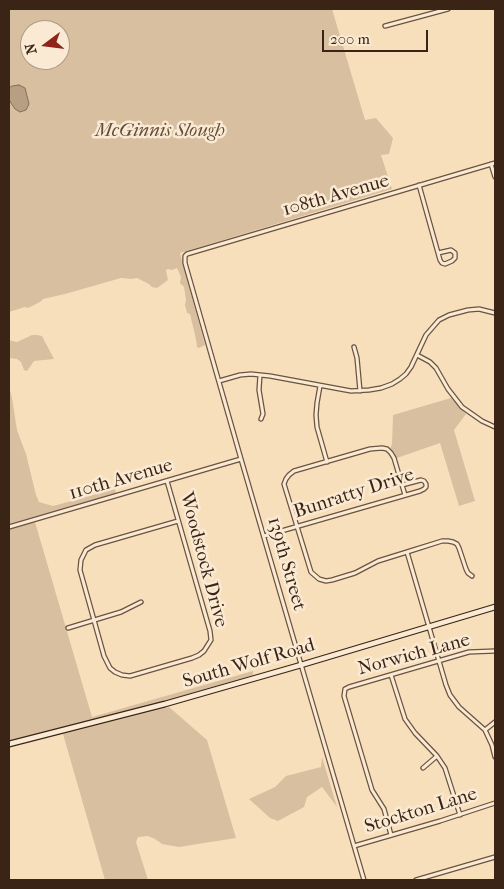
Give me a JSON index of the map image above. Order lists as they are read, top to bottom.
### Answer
{
  "streets": {
    "main road": ["South Wolf Road"],
    "street": [
      "108th Avenue",
      "110th Avenue",
      "Bunratty Drive",
      "Woodstock Drive",
      "139th Street",
      "Norwich Lane",
      "Stockton Lane"
    ]
  },
  "crossings": [
    ["108th Avenue", "139th Street"],
    ["110th Avenue", "Woodstock Drive"],
    ["110th Avenue", "139th Street"],
    ["Bunratty Drive", "139th Street"],
    ["139th Street", "South Wolf Road"],
    ["139th Street", "Stockton Lane"],
    ["Norwich Lane", "Stockton Lane"]
  ],
  "parks": ["McGinnis Slough"],
  "scale_bar": "200 m",
  "north": "left"
}
